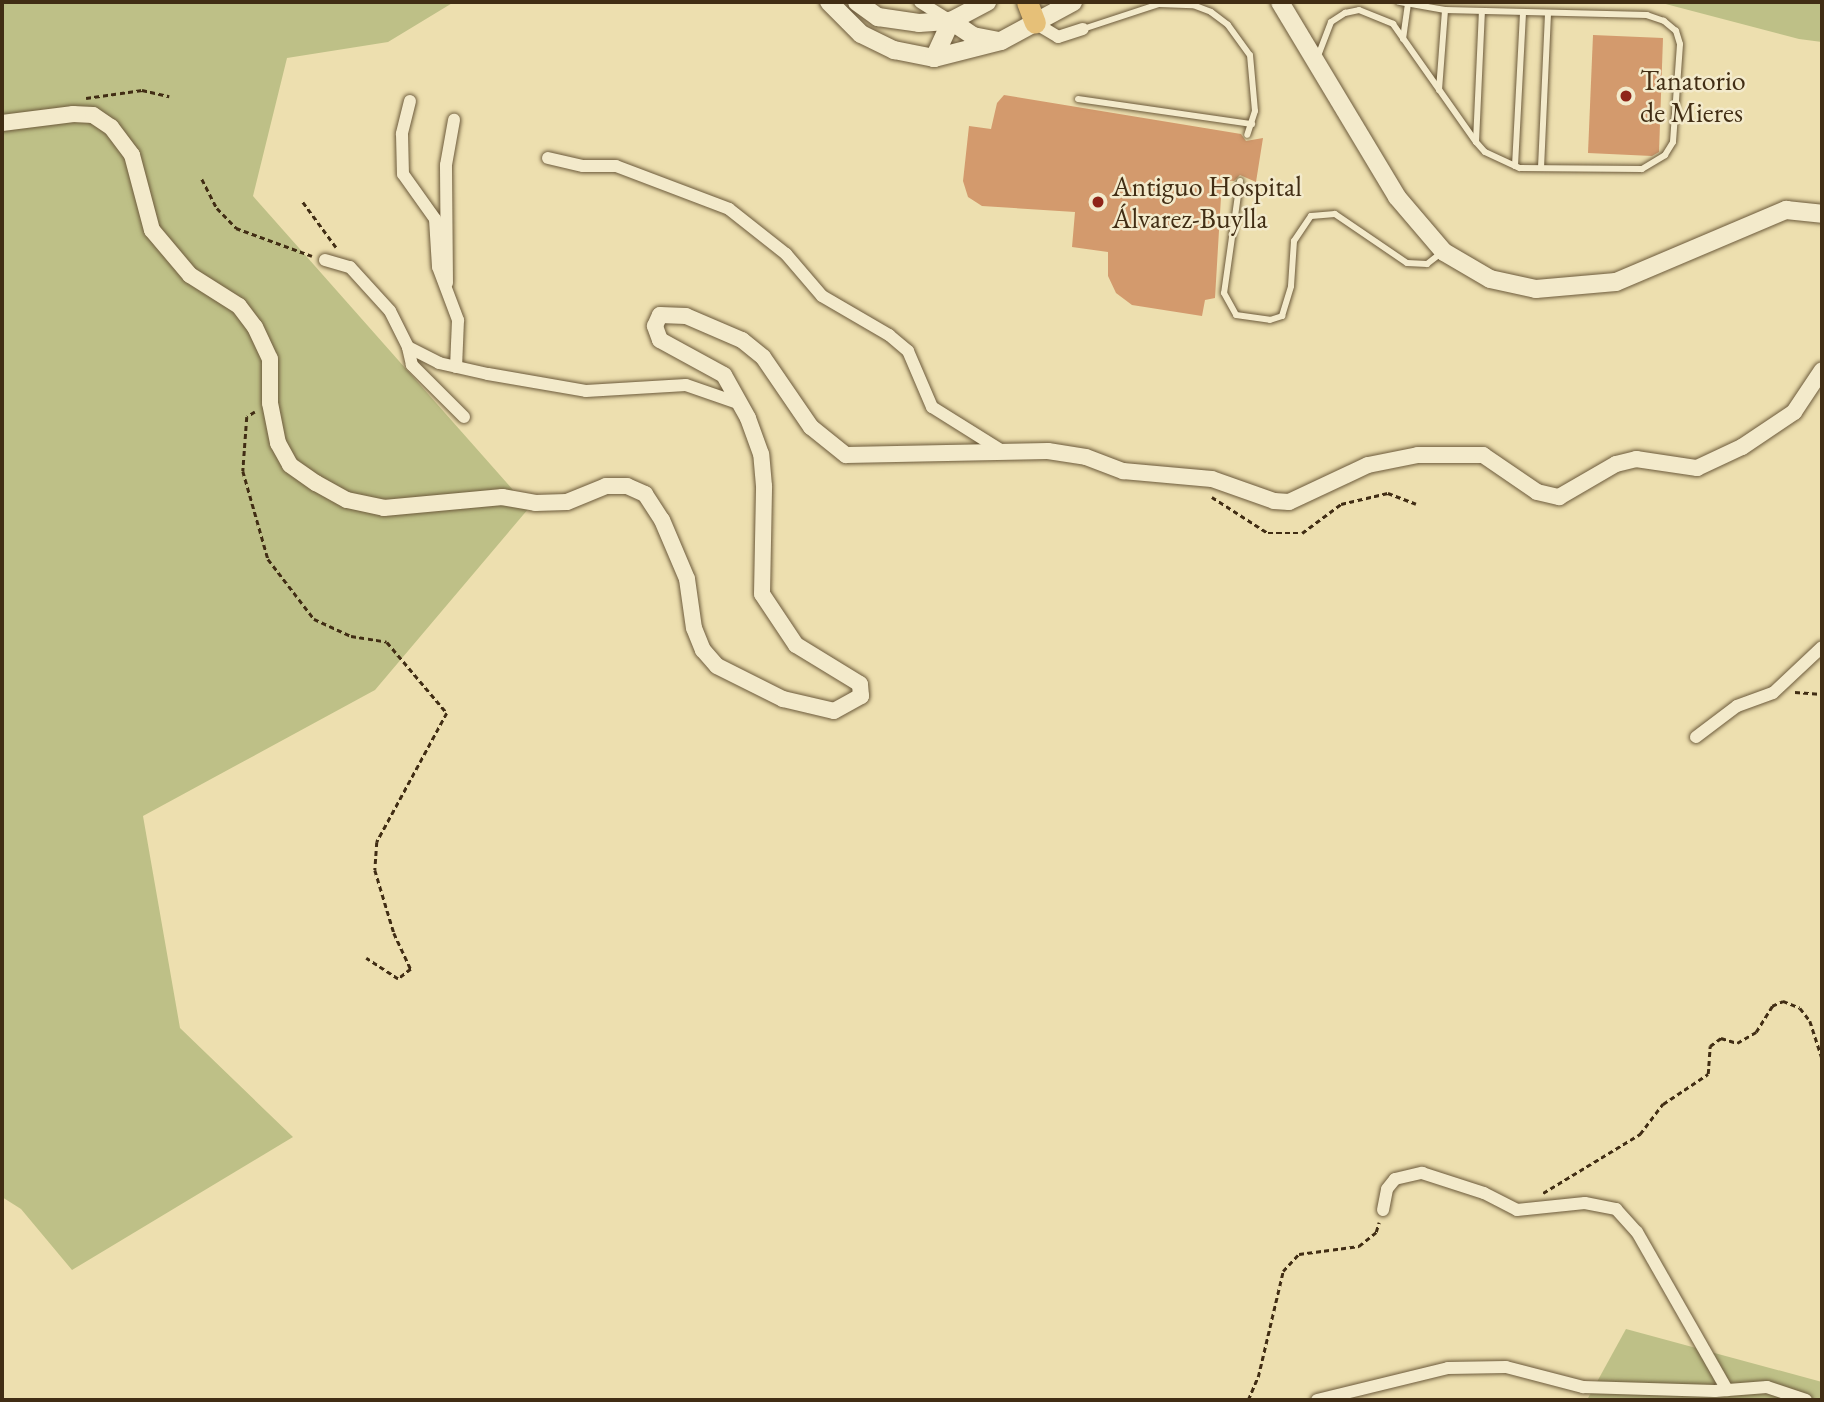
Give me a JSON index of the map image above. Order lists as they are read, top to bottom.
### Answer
{
  "places": ["Tanatorio de Mieres", "Antiguo Hospital Álvarez-Buylla"]
}
